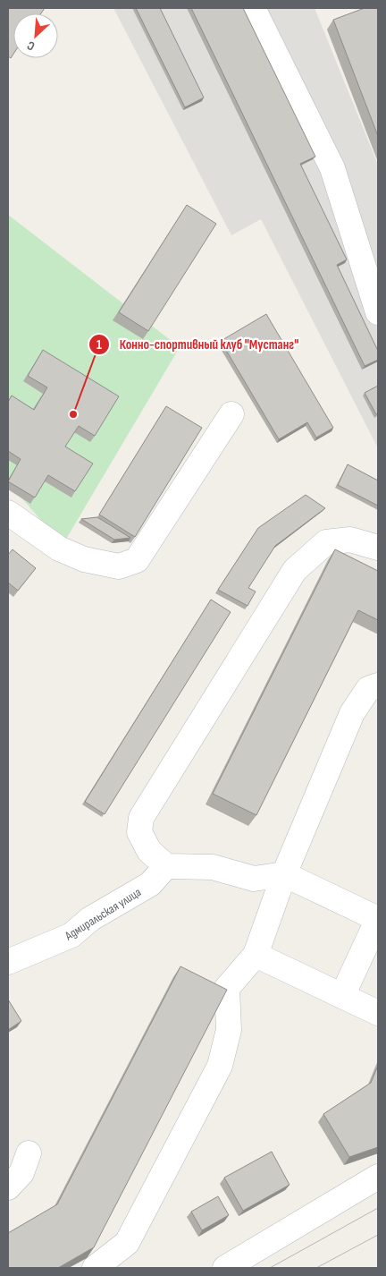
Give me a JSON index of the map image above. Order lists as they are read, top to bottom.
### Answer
{
  "streets": {
    "street": ["Адмиральская улица"]
  },
  "places": ["Конно-спортивный клуб \"Мустанг\""],
  "north": "bottom left"
}
